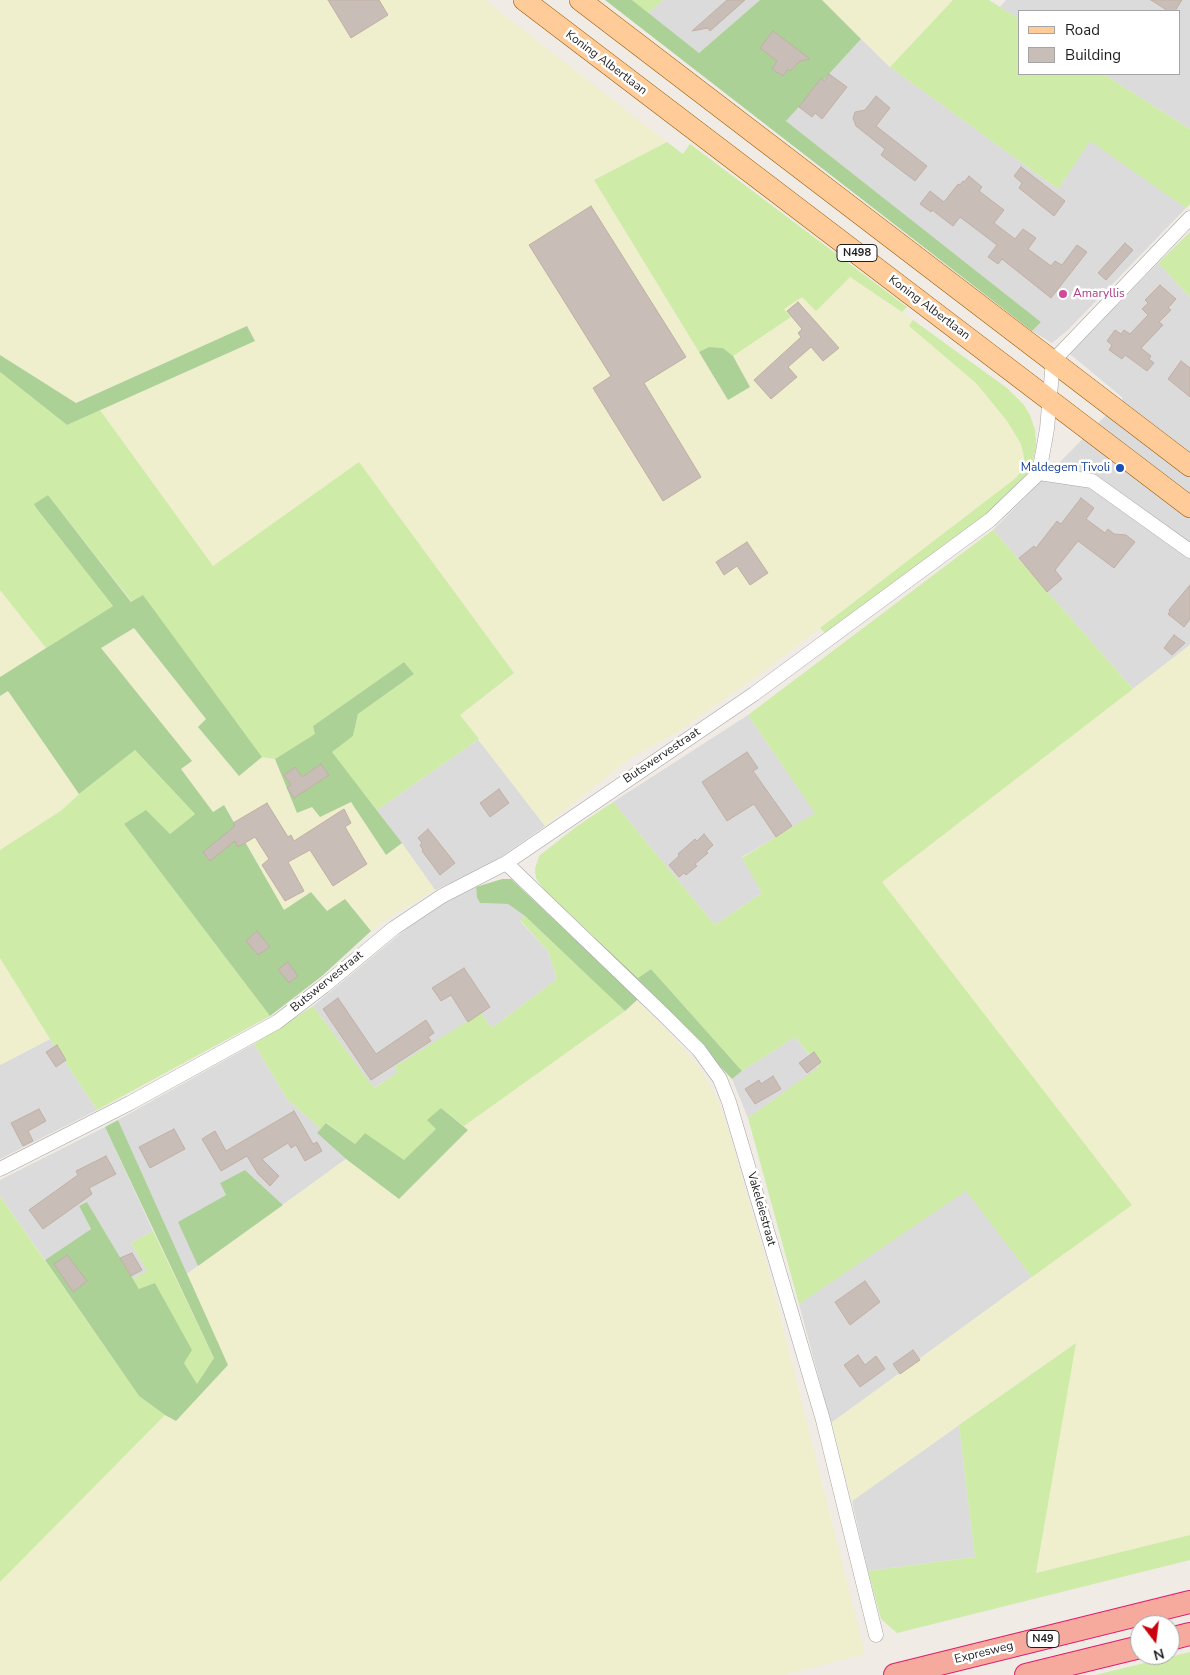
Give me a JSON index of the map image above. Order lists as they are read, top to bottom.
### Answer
{
  "streets": {
    "highway": ["N49", "Expresweg"],
    "main road": ["Koning Albertlaan", "N498"],
    "street": ["Butswervestraat", "Vakeleiestraat"]
  },
  "crossings": [
    ["Butswervestraat", "Vakeleiestraat"]
  ],
  "places": ["Amaryllis", "Maldegem Tivoli"],
  "legend": ["Road", "Building"],
  "north": "bottom"
}
